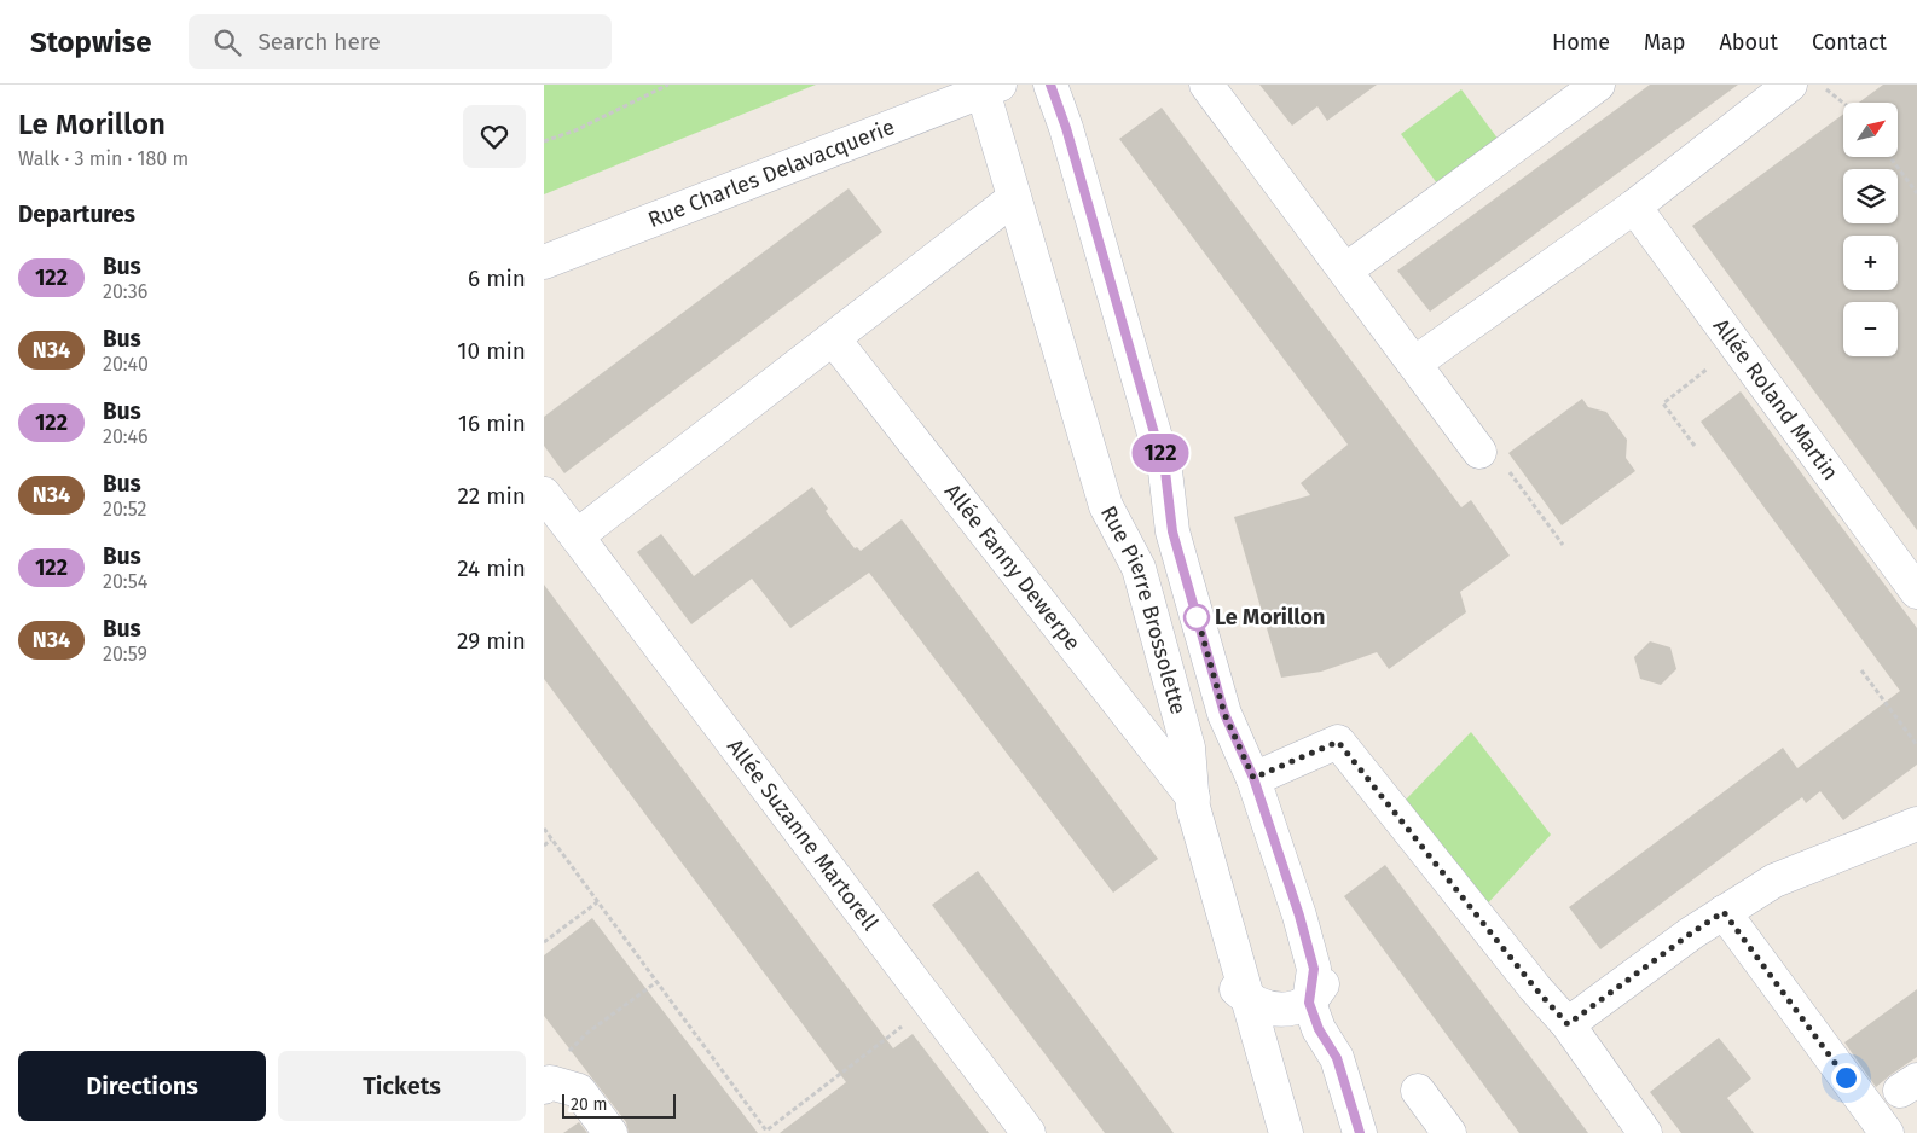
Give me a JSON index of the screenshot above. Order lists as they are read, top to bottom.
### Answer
{
  "streets": {
    "street": [
      "Rue Charles Delavacquerie",
      "Allée Roland Martin",
      "Allée Fanny Dewerpe",
      "Rue Pierre Brossolette",
      "Allée Suzanne Martorell"
    ]
  },
  "crossings": [
    ["Rue Charles Delavacquerie", "Rue Pierre Brossolette"],
    ["Allée Fanny Dewerpe", "Rue Pierre Brossolette"]
  ],
  "places": ["Le Morillon"],
  "lines": ["bus line 122"],
  "scale_bar": "20 m",
  "north": "top right",
  "page": {
    "header": "Stopwise",
    "search": "Search here",
    "nav": [
      "Home",
      "Map",
      "About",
      "Contact"
    ],
    "heading": [
      ["Le Morillon", "Walk · 3 min · 180 m"],
      "Departures"
    ],
    "on_map": "122",
    "map_buttons": ["+", "−"],
    "list": [
      {
        "mark": "122",
        "name": "Bus",
        "note": "20:36",
        "value": "6 min"
      },
      {
        "mark": "N34",
        "name": "Bus",
        "note": "20:40",
        "value": "10 min"
      },
      {
        "mark": "122",
        "name": "Bus",
        "note": "20:46",
        "value": "16 min"
      },
      {
        "mark": "N34",
        "name": "Bus",
        "note": "20:52",
        "value": "22 min"
      },
      {
        "mark": "122",
        "name": "Bus",
        "note": "20:54",
        "value": "24 min"
      },
      {
        "mark": "N34",
        "name": "Bus",
        "note": "20:59",
        "value": "29 min"
      }
    ],
    "buttons": ["Directions", "Tickets"],
    "scale": "20 m"
  }
}
